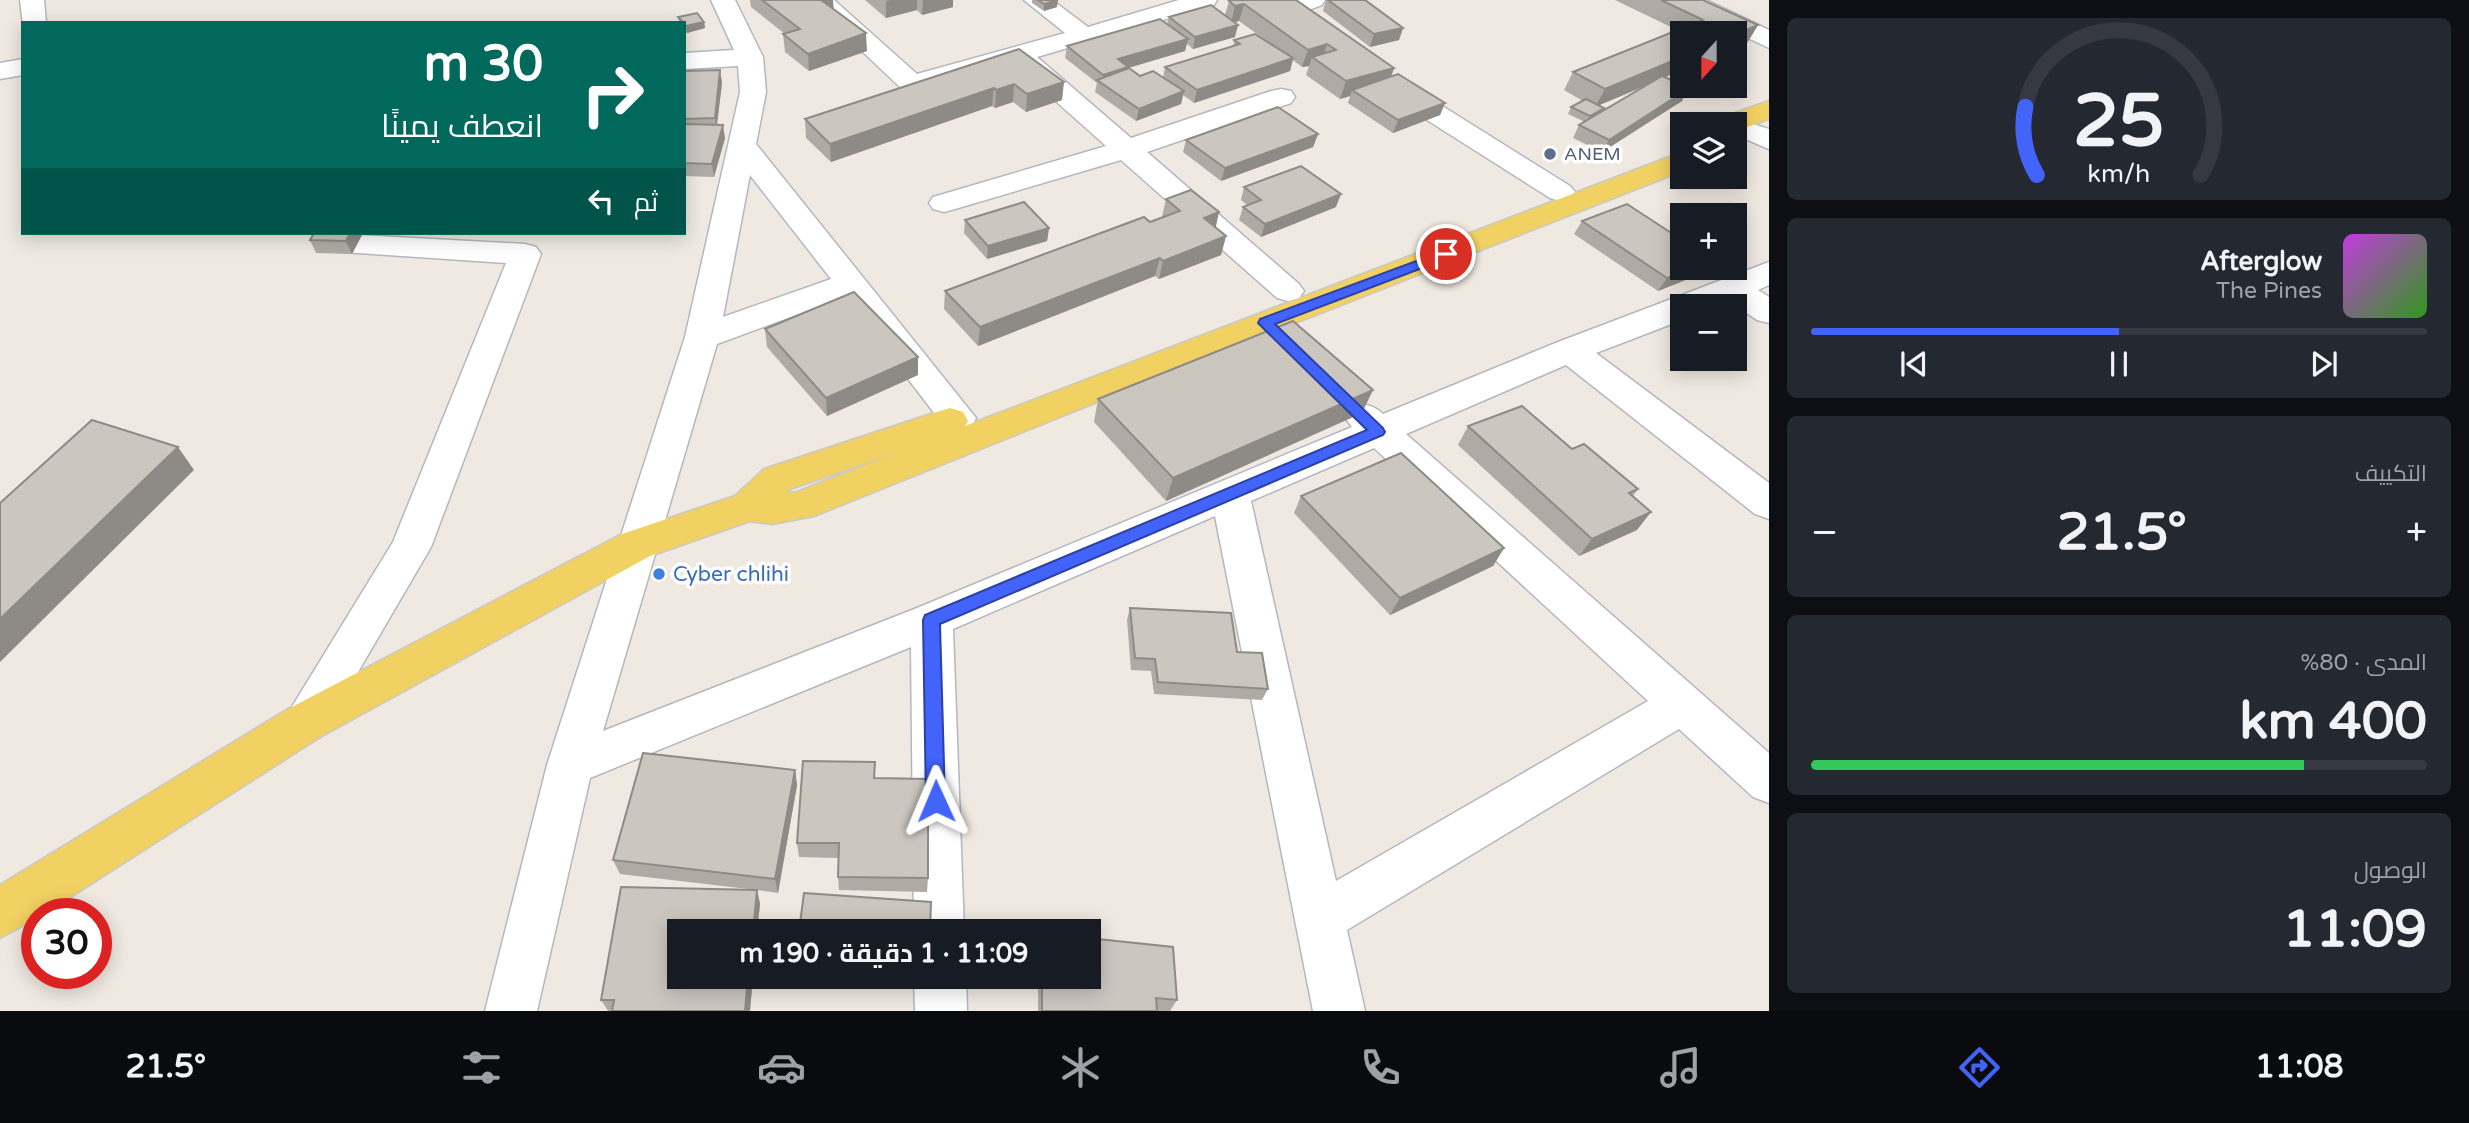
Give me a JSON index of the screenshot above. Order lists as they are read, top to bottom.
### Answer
{
  "places": ["ANEM", "Cyber chlihi"],
  "north": "bottom",
  "page": {
    "map_buttons": ["+", "−"],
    "turn": ["30 m", "انعطف يمينًا"],
    "then": "ثم",
    "song": ["Afterglow", "The Pines"],
    "tile": [
      "التكييف",
      ["المدى · 80%", "400 km"],
      ["الوصول", "11:09"]
    ],
    "heat": ["−", "21.5°", "+"],
    "limit": "30",
    "trip": "11:09 · 1 دقيقة · 190 m",
    "tabs": ["11:08", "21.5°"],
    "gauge": ["25", "km/h"]
  }
}
